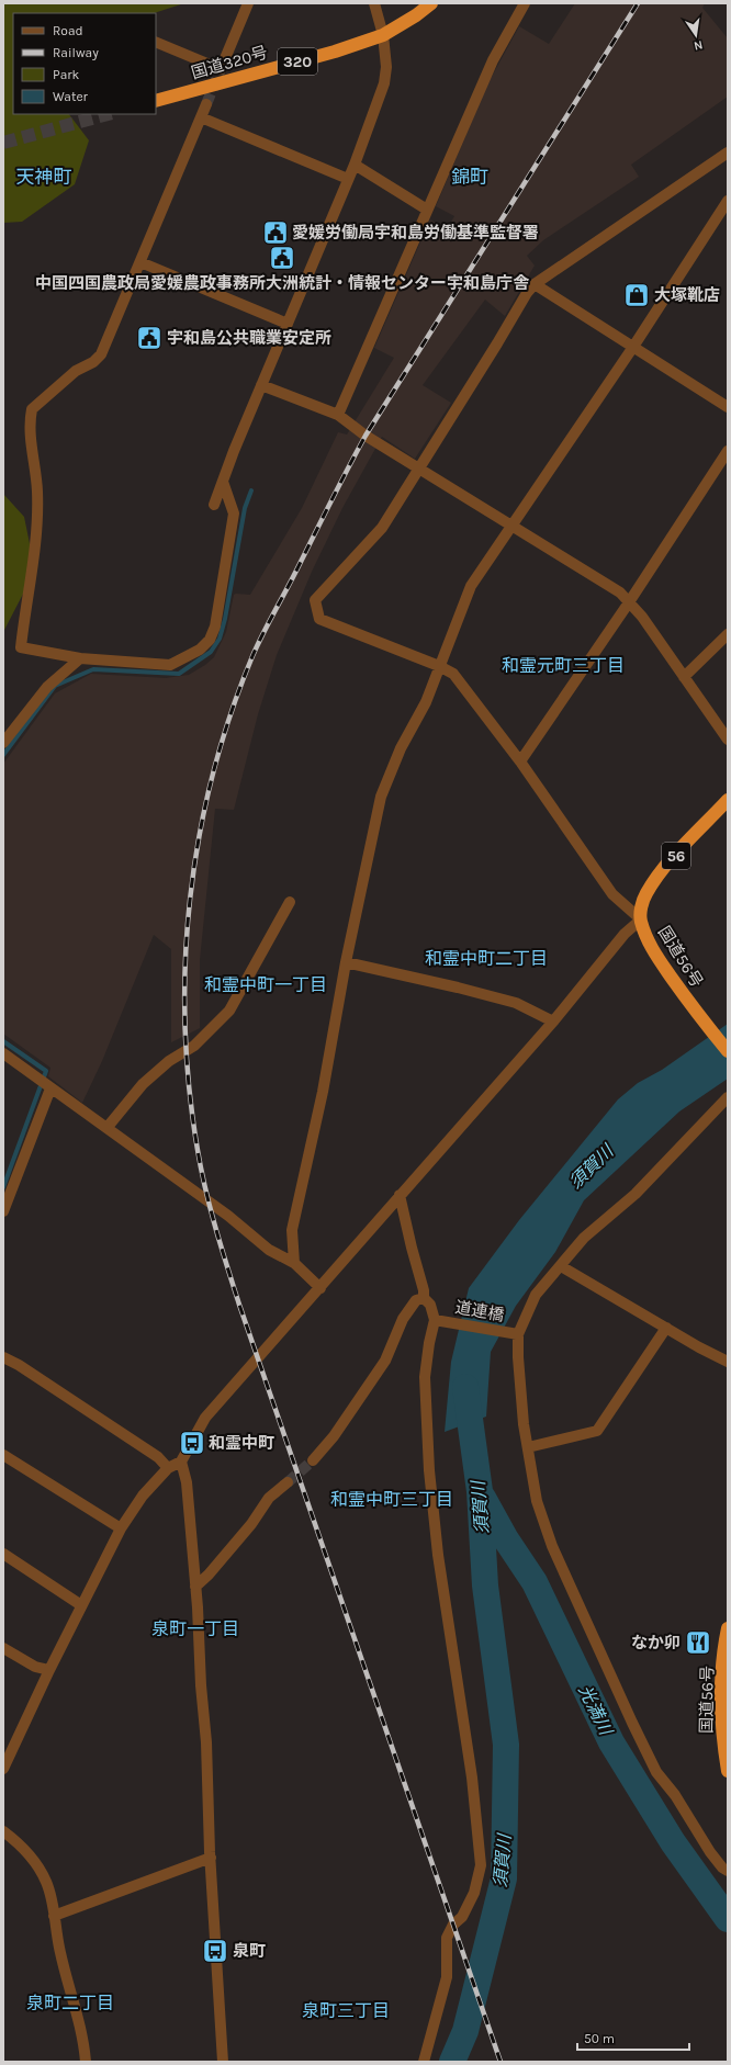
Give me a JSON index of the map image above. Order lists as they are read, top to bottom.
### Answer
{
  "streets": {
    "highway": [
      "320",
      "国道320号",
      "56",
      "国道56号"
    ],
    "street": ["道連橋"]
  },
  "districts": [
    "天神町",
    "錦町",
    "和霊元町三丁目",
    "和霊中町二丁目",
    "和霊中町一丁目",
    "和霊中町三丁目",
    "泉町一丁目",
    "泉町二丁目",
    "泉町三丁目"
  ],
  "water": ["須賀川", "光満川"],
  "places": {
    "public building": ["愛媛労働局宇和島労働基準監督署", "中国四国農政局愛媛農政事務所大洲統計・情報センター宇和島庁舎", "宇和島公共職業安定所"],
    "shop": ["大塚靴店"],
    "bus stop": ["和霊中町", "泉町"],
    "restaurant": ["なか卯"]
  },
  "legend": [
    "Road",
    "Railway",
    "Park",
    "Water"
  ],
  "scale_bar": "50 m",
  "north": "bottom"
}
